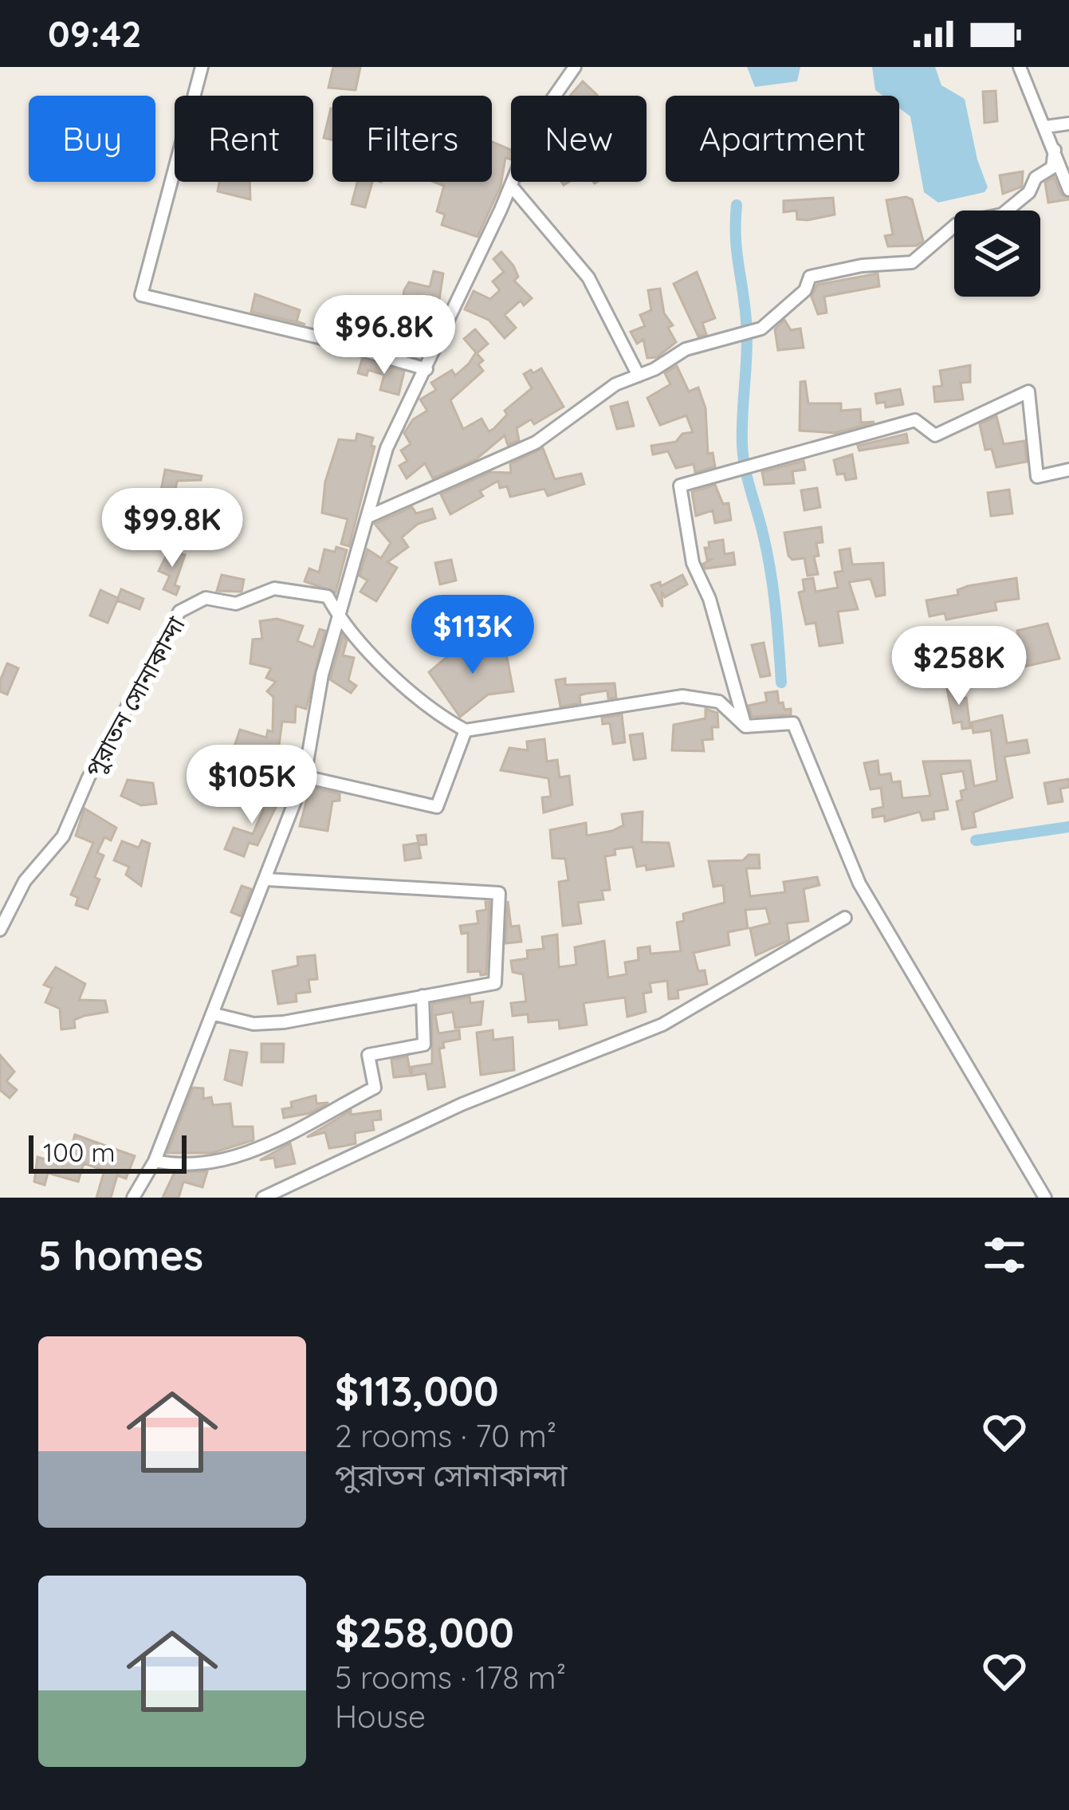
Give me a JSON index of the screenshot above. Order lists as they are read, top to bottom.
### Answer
{
  "streets": {
    "street": ["পুরাতন সোনাকান্দা"]
  },
  "scale_bar": "100 m",
  "page": {
    "status": "09:42",
    "chip": [
      "Buy",
      "Rent",
      "Filters",
      "New",
      "Apartment"
    ],
    "price": [
      "$96.8K",
      "$99.8K",
      "$113K",
      "$258K",
      "$105K"
    ],
    "scale": "100 m",
    "heading": "5 homes",
    "list": [
      {
        "name": "$113,000",
        "note": "2 rooms · 70 m² · পুরাতন সোনাকান্দা"
      },
      {
        "name": "$258,000",
        "note": "5 rooms · 178 m² · House"
      }
    ]
  }
}
